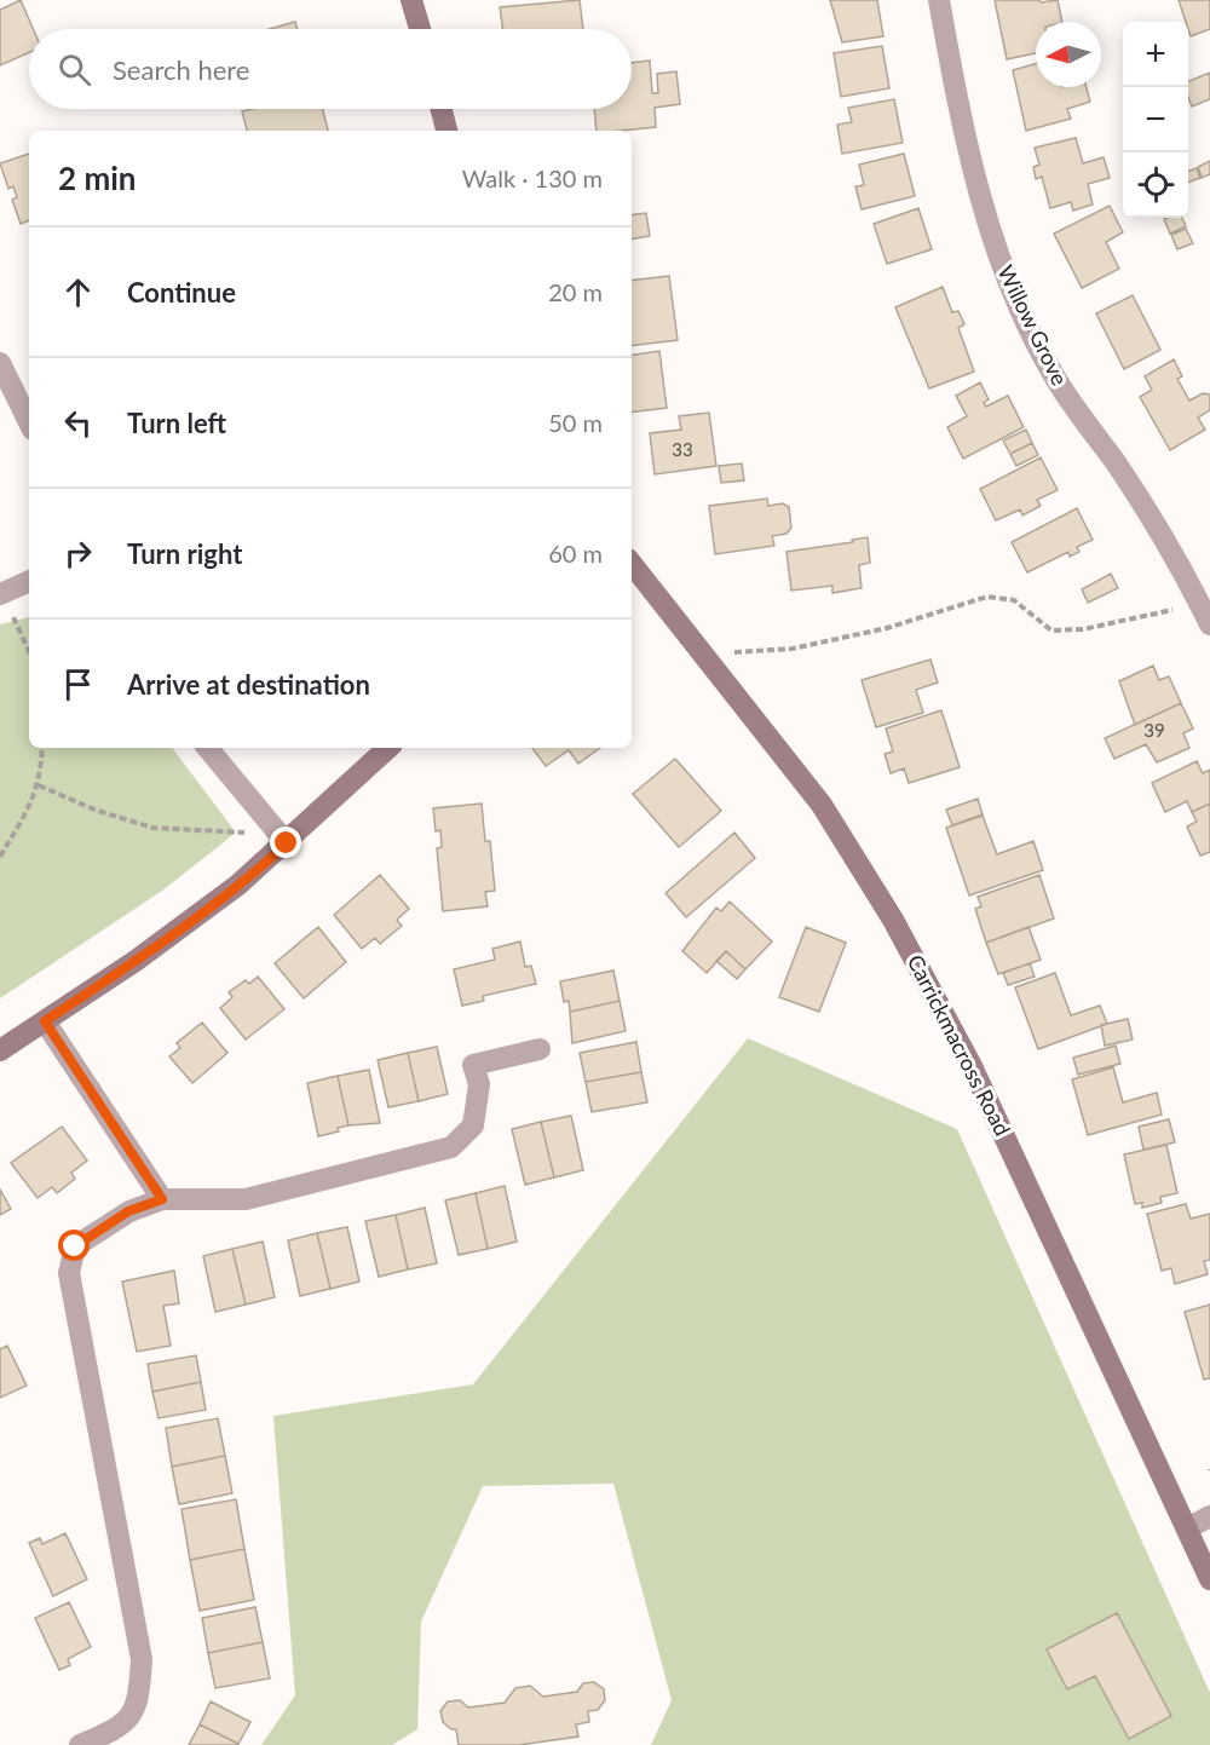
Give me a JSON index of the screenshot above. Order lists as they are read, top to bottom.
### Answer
{
  "streets": {
    "main road": ["Carrickmacross Road"],
    "street": ["Willow Grove"]
  },
  "house_numbers": ["33", "39"],
  "north": "left",
  "page": {
    "map_buttons": ["+", "−"],
    "search": "Search here",
    "heading": ["2 min", "Walk · 130 m"],
    "list": [
      ["Continue", "20 m"],
      ["Turn left", "50 m"],
      ["Turn right", "60 m"],
      "Arrive at destination"
    ]
  }
}
